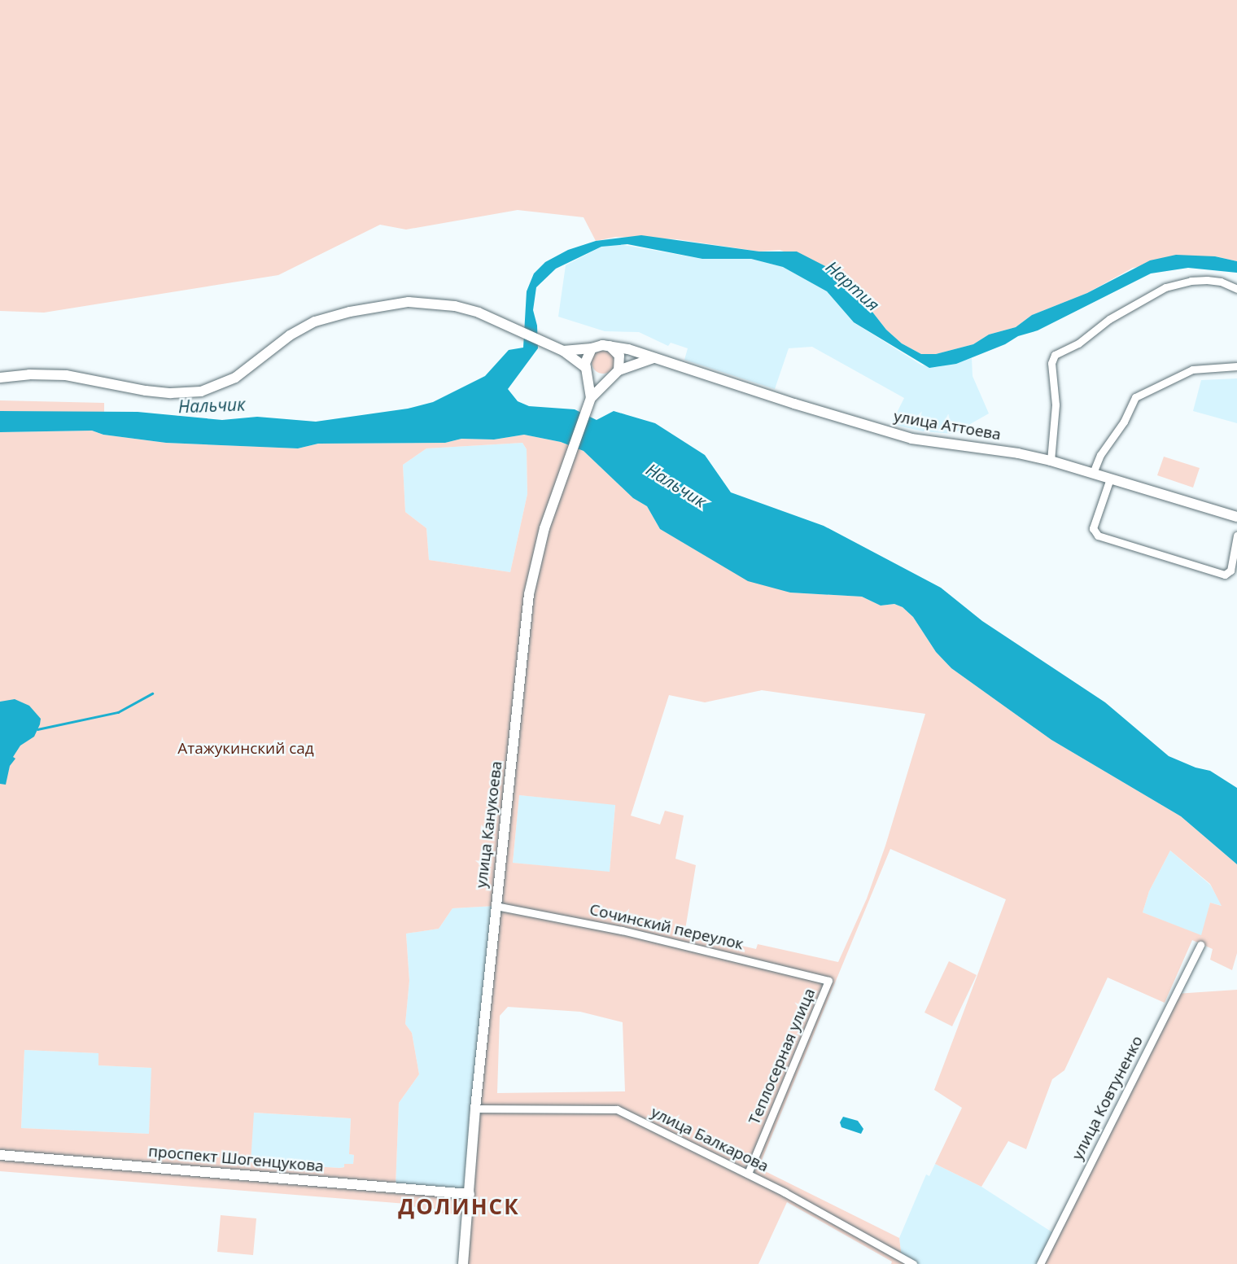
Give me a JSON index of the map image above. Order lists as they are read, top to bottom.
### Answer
{
  "streets": {
    "street": [
      "улица Аттоева",
      "улица Канукоева",
      "Сочинский переулок",
      "Теплосерная улица",
      "улица Ковтуненко",
      "улица Балкарова",
      "проспект Шогенцукова"
    ]
  },
  "crossings": [
    ["улица Канукоева", "Сочинский переулок"],
    ["улица Канукоева", "улица Балкарова"],
    ["улица Канукоева", "проспект Шогенцукова"],
    ["Сочинский переулок", "Теплосерная улица"],
    ["Теплосерная улица", "улица Балкарова"]
  ],
  "districts": ["ДОЛИНСК"],
  "water": ["Нартия", "Нальчик"],
  "parks": ["Атажукинский сад"]
}
